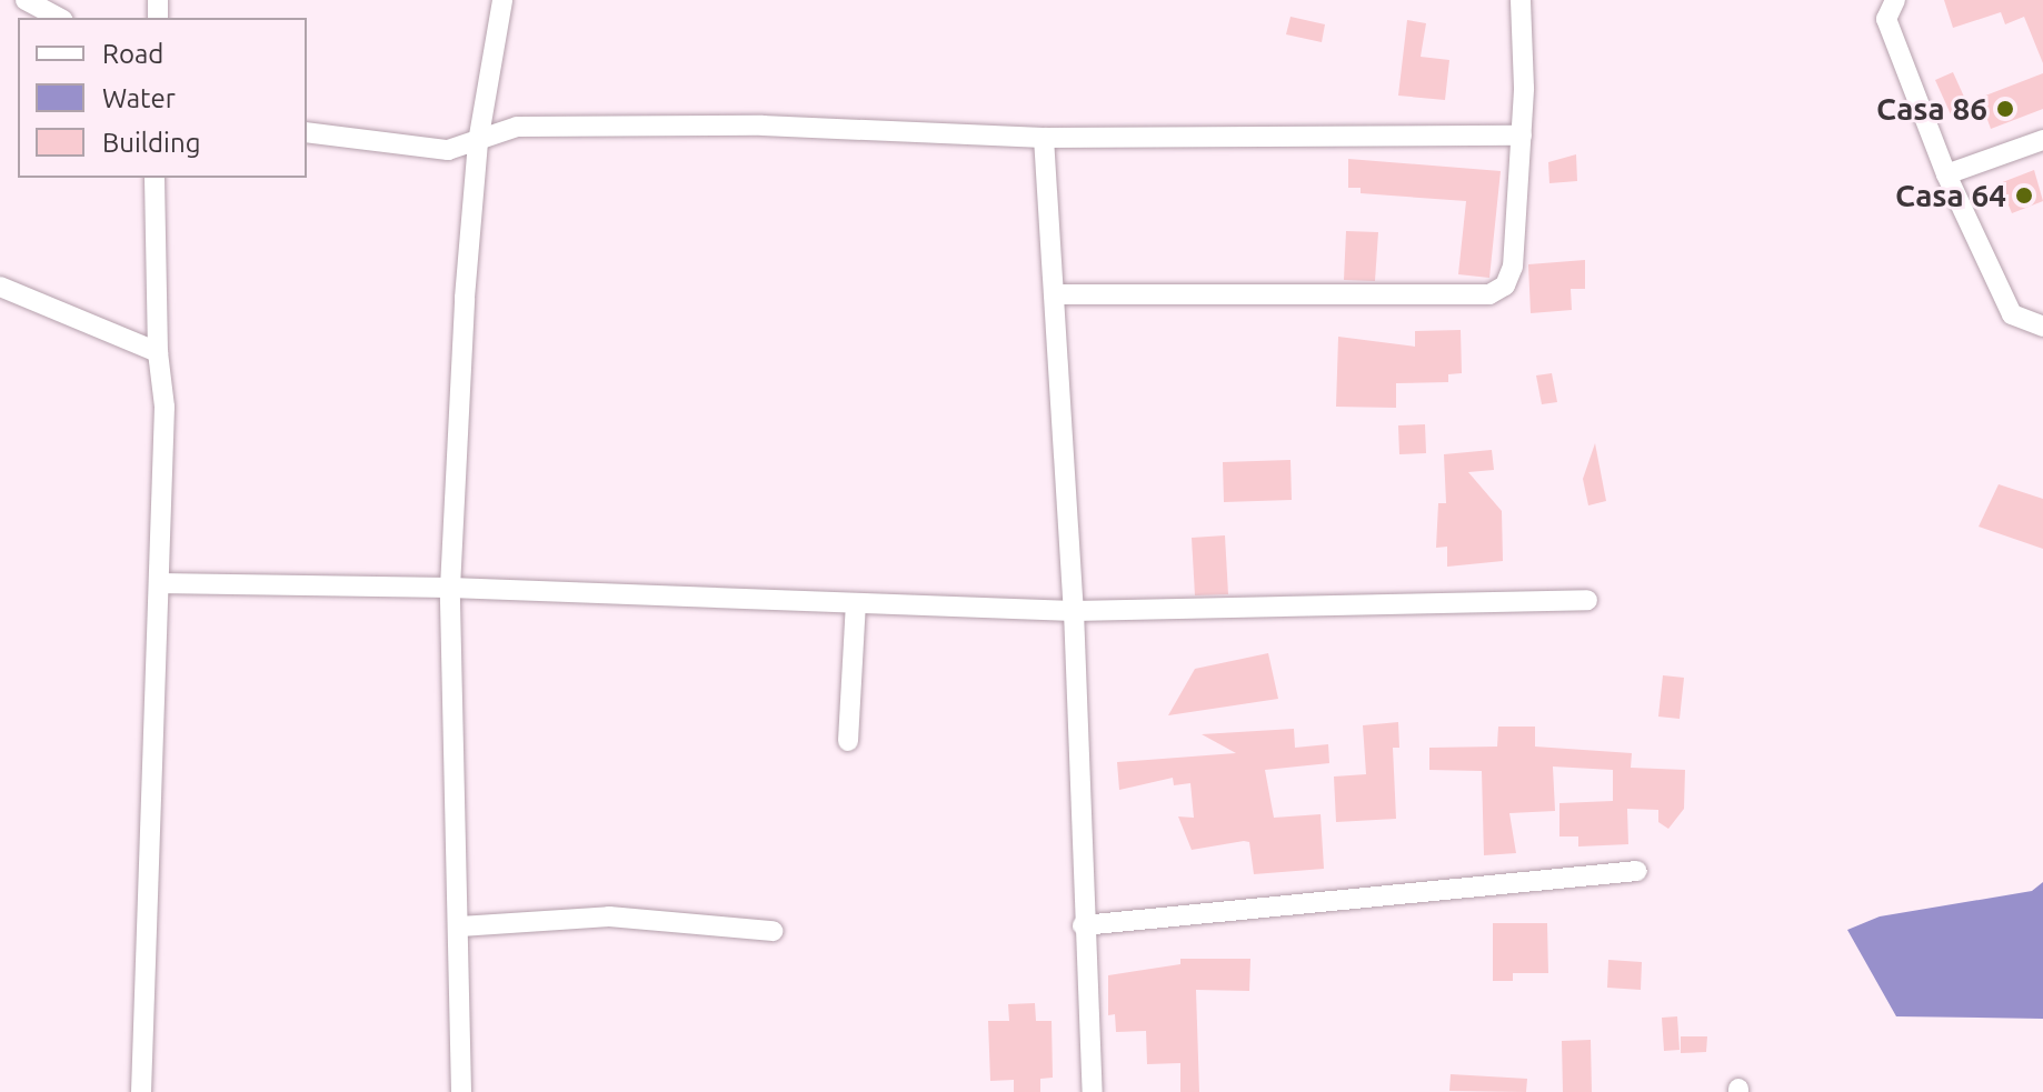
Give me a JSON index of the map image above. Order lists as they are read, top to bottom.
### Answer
{
  "places": ["Casa 86", "Casa 64"],
  "legend": ["Road", "Water", "Building"]
}
